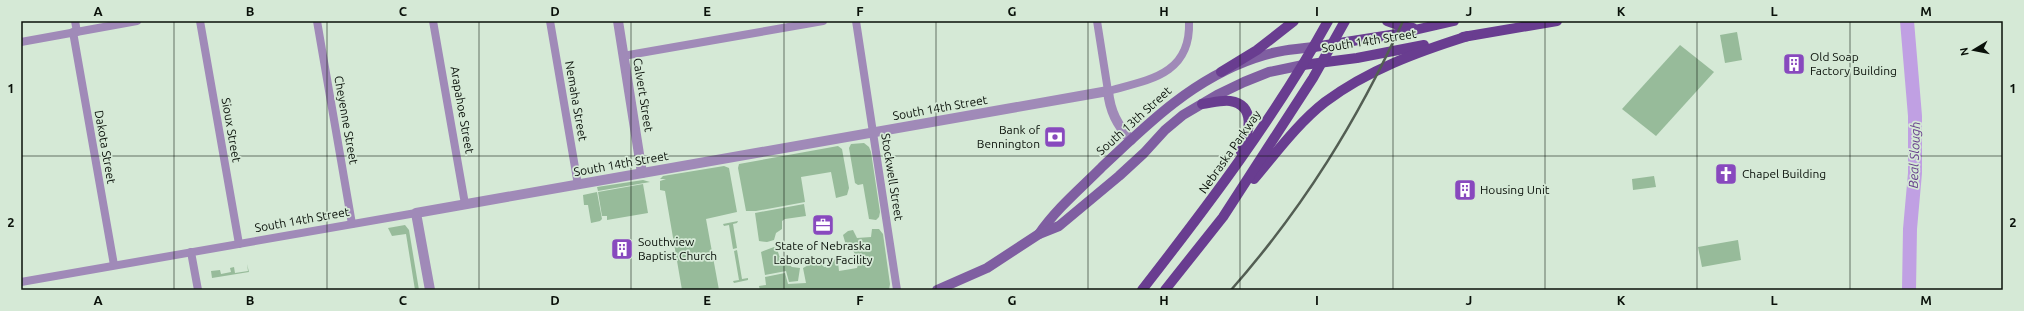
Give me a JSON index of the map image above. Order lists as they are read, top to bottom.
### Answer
{
  "streets": {
    "main road": ["South 14th Street", "South 13th Street", "Nebraska Parkway"],
    "street": [
      "Calvert Street",
      "Nemaha Street",
      "Arapahoe Street",
      "Cheyenne Street",
      "Sioux Street",
      "Dakota Street",
      "Stockwell Street"
    ]
  },
  "crossings": [
    ["South 14th Street", "Calvert Street"],
    ["South 14th Street", "Nemaha Street"],
    ["South 14th Street", "Arapahoe Street"],
    ["South 14th Street", "Cheyenne Street"],
    ["South 14th Street", "South 13th Street"],
    ["South 14th Street", "Sioux Street"],
    ["South 14th Street", "Dakota Street"],
    ["South 14th Street", "Nebraska Parkway"],
    ["South 14th Street", "Stockwell Street"],
    ["South 13th Street", "Nebraska Parkway"]
  ],
  "water": ["Beal Slough"],
  "places": {
    "building": ["Old Soap Factory Building", "Housing Unit", "Southview Baptist Church"],
    "bank": ["Bank of Bennington"],
    "church": ["Chapel Building"],
    "office": ["State of Nebraska Laboratory Facility"]
  },
  "north": "left",
  "grid": {
    "columns": [
      "A",
      "B",
      "C",
      "D",
      "E",
      "F",
      "G",
      "H",
      "I",
      "J",
      "K",
      "L",
      "M"
    ],
    "rows": ["1", "2"]
  }
}
